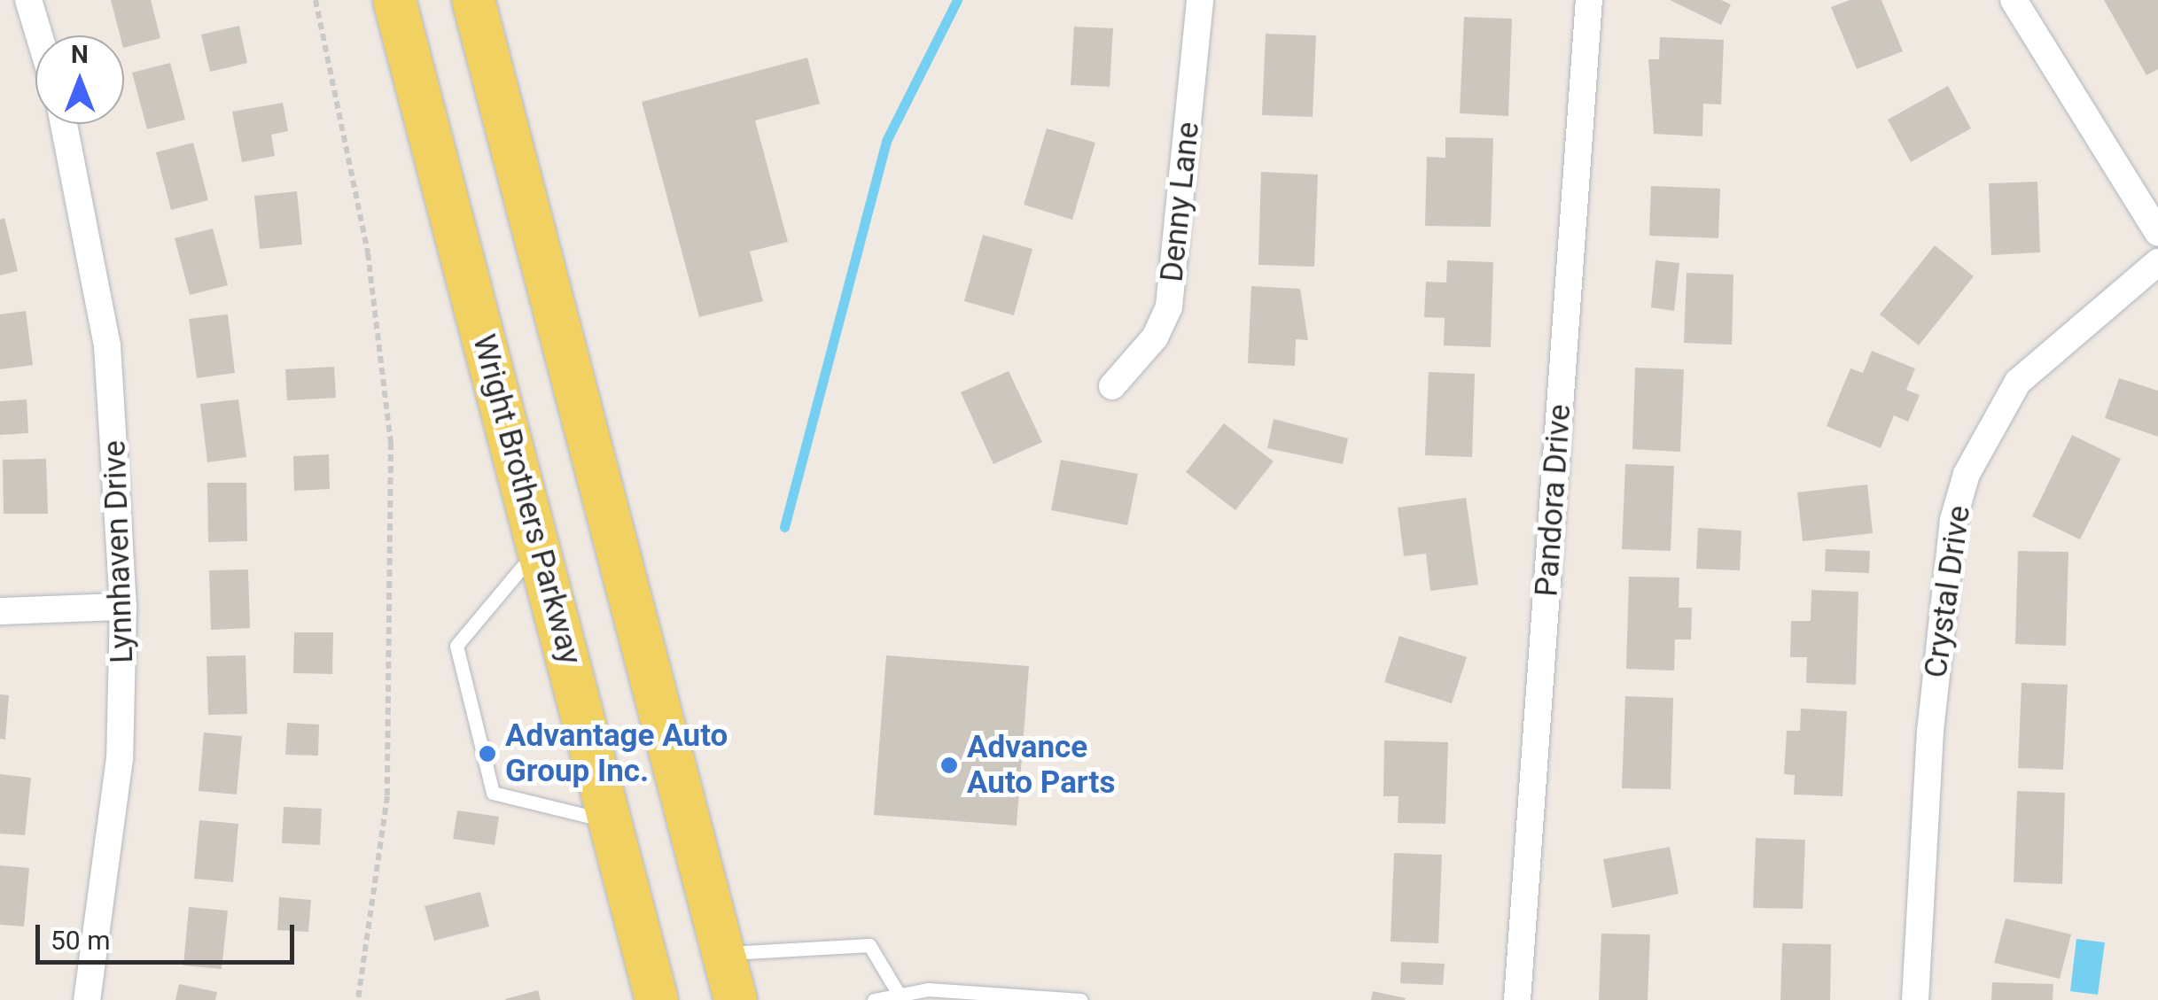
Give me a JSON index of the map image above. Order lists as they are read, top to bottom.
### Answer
{
  "streets": {
    "main road": ["Wright Brothers Parkway"],
    "street": [
      "Denny Lane",
      "Pandora Drive",
      "Lynnhaven Drive",
      "Crystal Drive"
    ]
  },
  "places": ["Advantage Auto Group Inc.", "Advance Auto Parts"],
  "scale_bar": "50 m",
  "north": "top"
}
